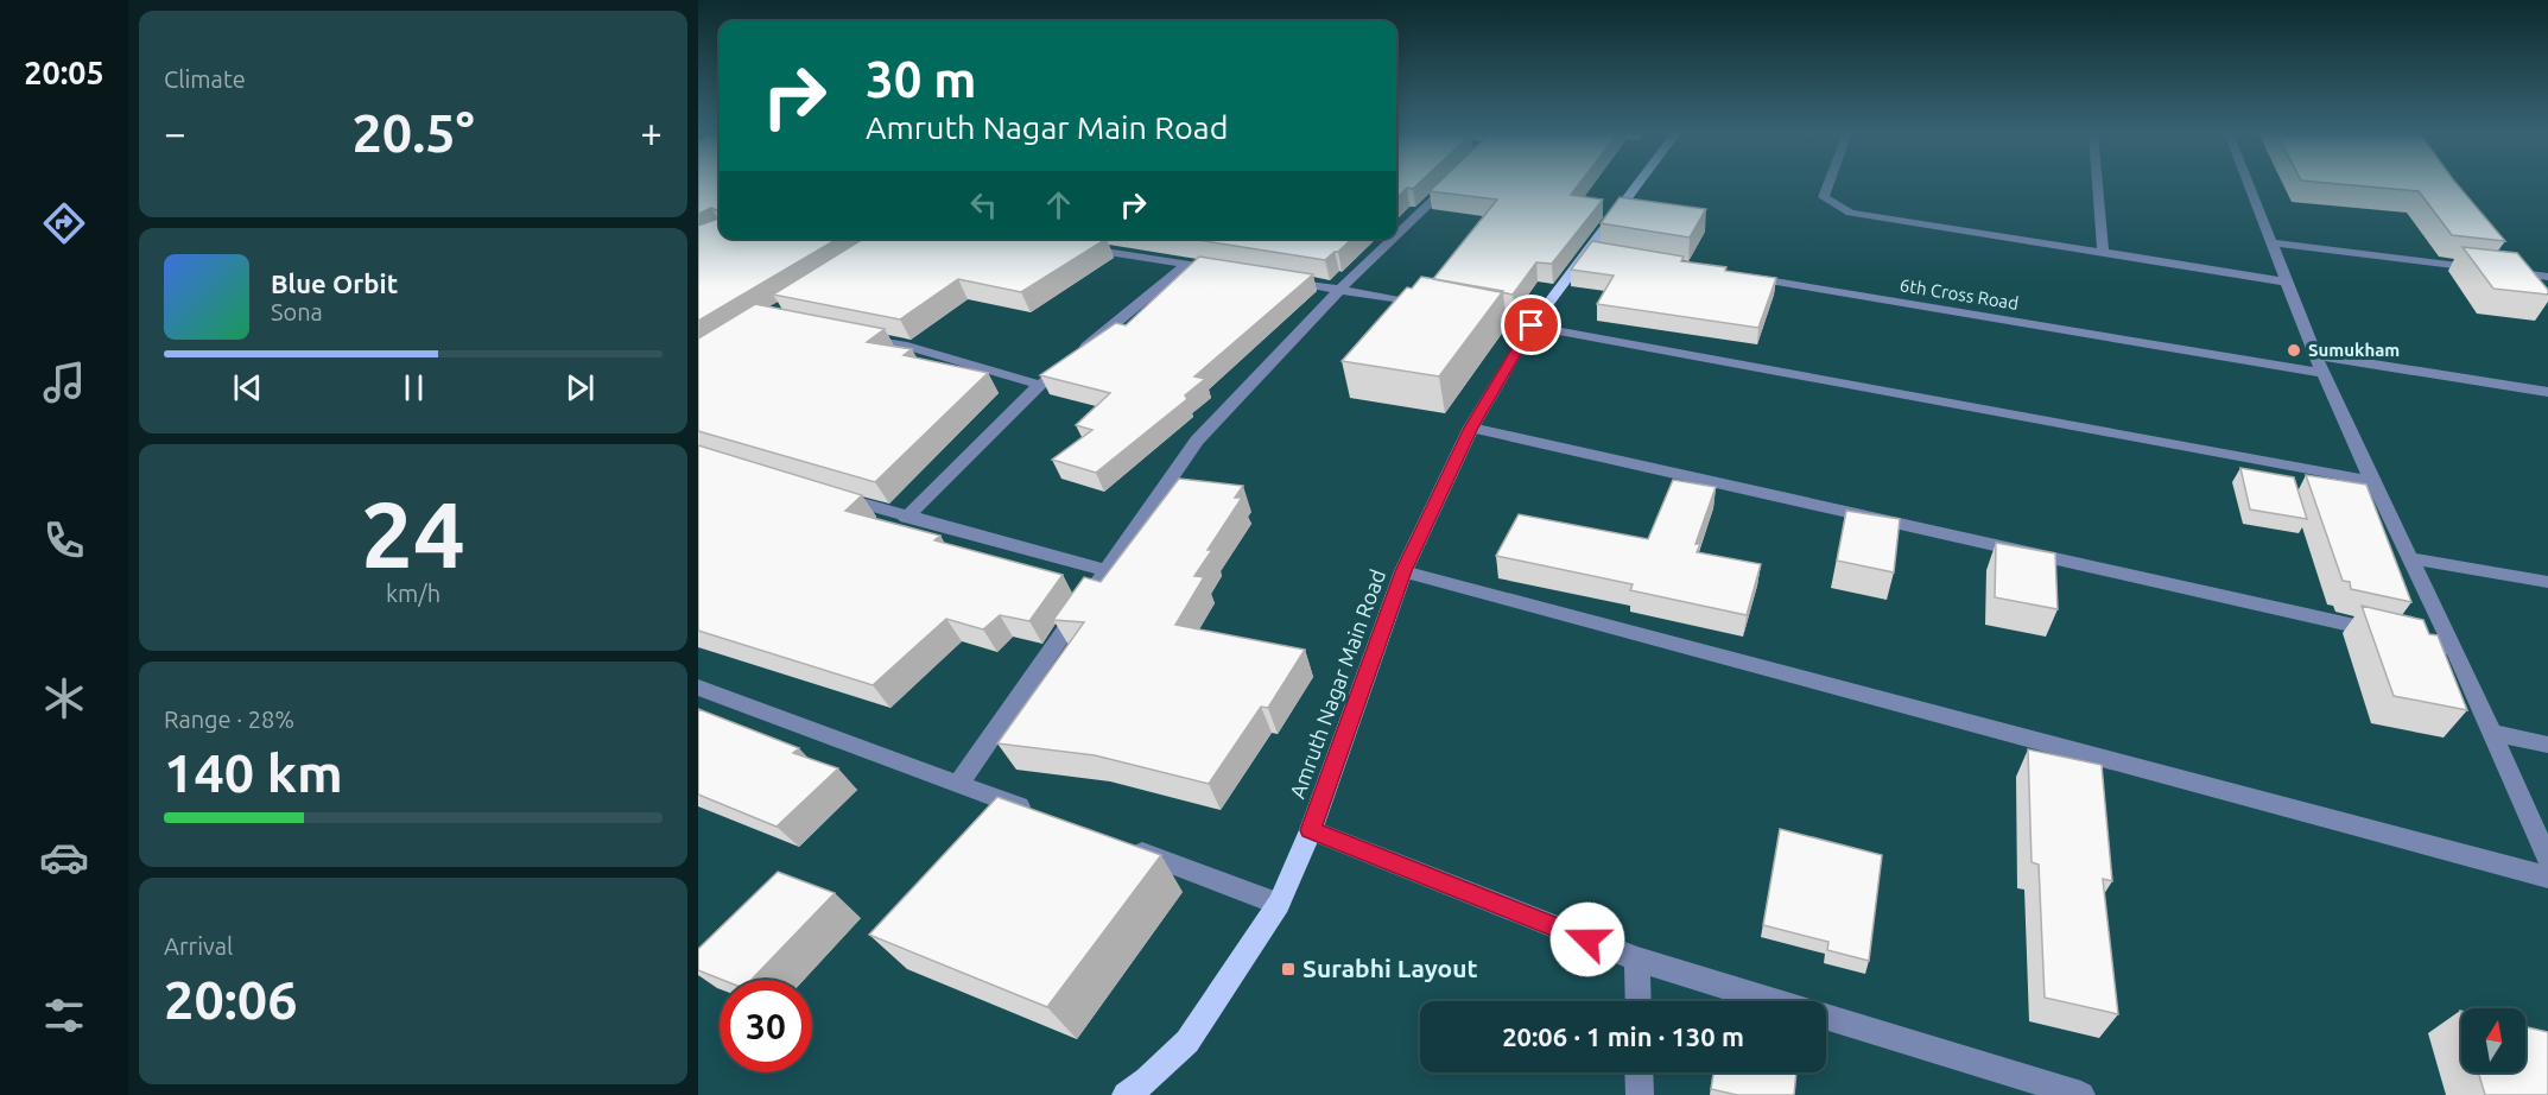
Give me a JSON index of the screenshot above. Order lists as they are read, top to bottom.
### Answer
{
  "streets": {
    "main road": ["Amruth Nagar Main Road"],
    "street": ["6th Cross Road"]
  },
  "places": {
    "other": ["Sumukham"],
    "transit": ["Surabhi Layout"]
  },
  "north": "top",
  "page": {
    "tabs": "20:05",
    "tile": [
      "Climate",
      ["24", "km/h"],
      ["Range · 28%", "140 km"],
      ["Arrival", "20:06"]
    ],
    "turn": ["30 m", "Amruth Nagar Main Road"],
    "heat": ["−", "20.5°", "+"],
    "song": ["Blue Orbit", "Sona"],
    "limit": "30",
    "trip": "20:06 · 1 min · 130 m"
  }
}
